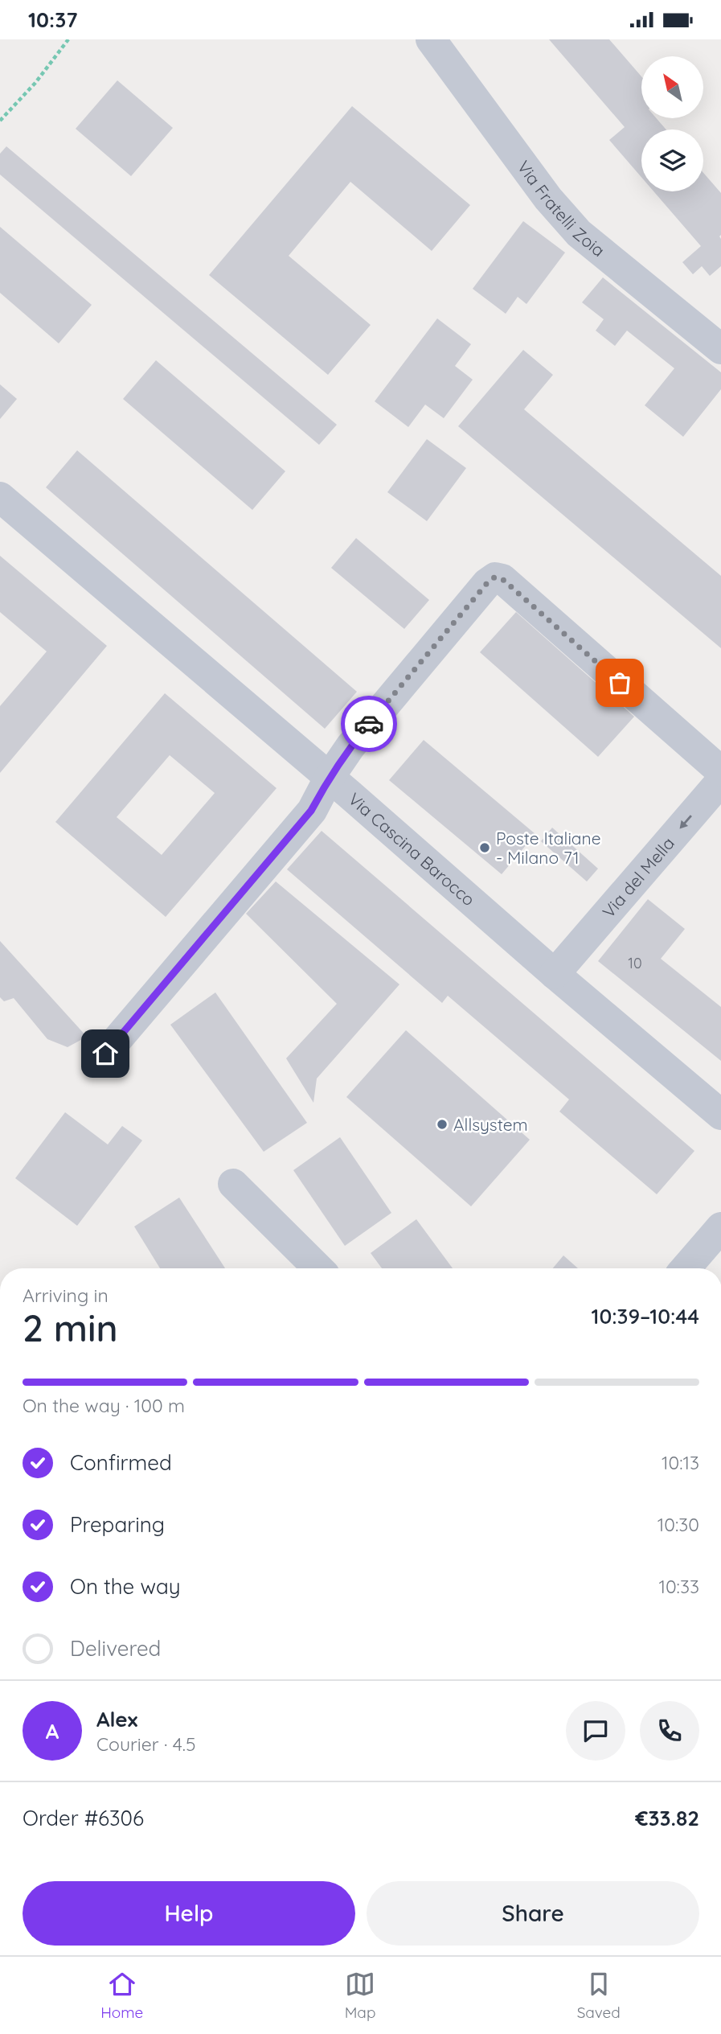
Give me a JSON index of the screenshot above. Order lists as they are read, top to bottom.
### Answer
{
  "streets": {
    "street": ["Via Fratelli Zoia", "Via Cascina Barocco", "Via del Mella"]
  },
  "crossings": [
    ["Via Cascina Barocco", "Via del Mella"]
  ],
  "one_way": ["Via del Mella"],
  "places": ["Poste Italiane - Milano 71", "Allsystem"],
  "house_numbers": ["10"],
  "north": "top left",
  "page": {
    "status": "10:37",
    "heading": ["2 min", "Arriving in", "10:39–10:44"],
    "panel": [
      "Alex",
      "Courier · 4.5",
      "Order #6306",
      "€33.82"
    ],
    "bar": "On the way · 100 m",
    "list": [
      ["Confirmed", "10:13"],
      ["Preparing", "10:30"],
      ["On the way", "10:33"],
      "Delivered"
    ],
    "round": "A",
    "buttons": ["Help", "Share"],
    "tabs": ["Home", "Map", "Saved"]
  }
}
